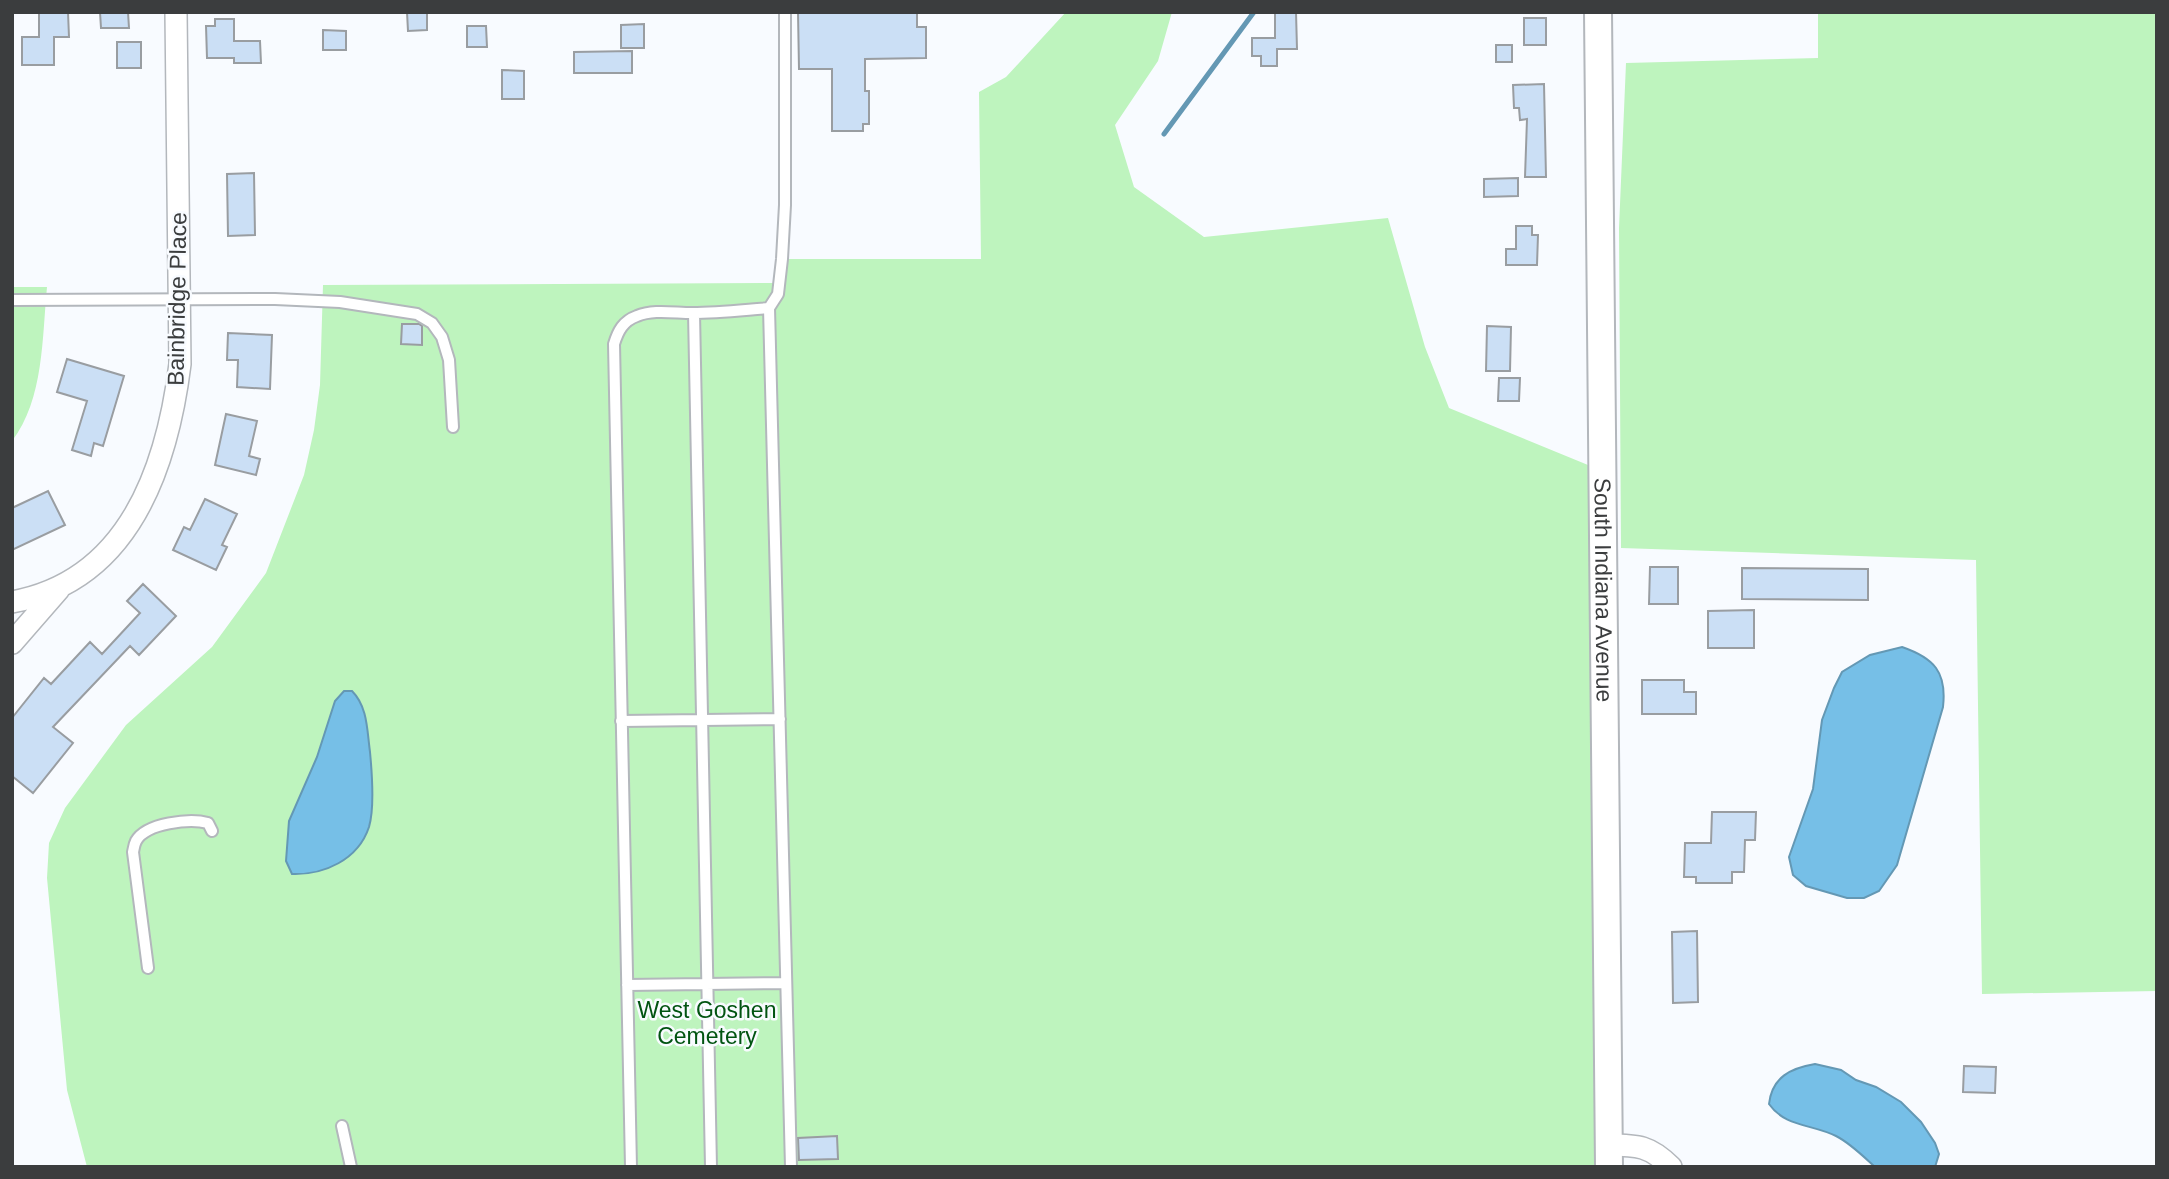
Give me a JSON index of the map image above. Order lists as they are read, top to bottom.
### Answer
{
  "streets": {
    "street": ["Bainbridge Place", "South Indiana Avenue"]
  },
  "parks": ["West Goshen Cemetery"]
}
